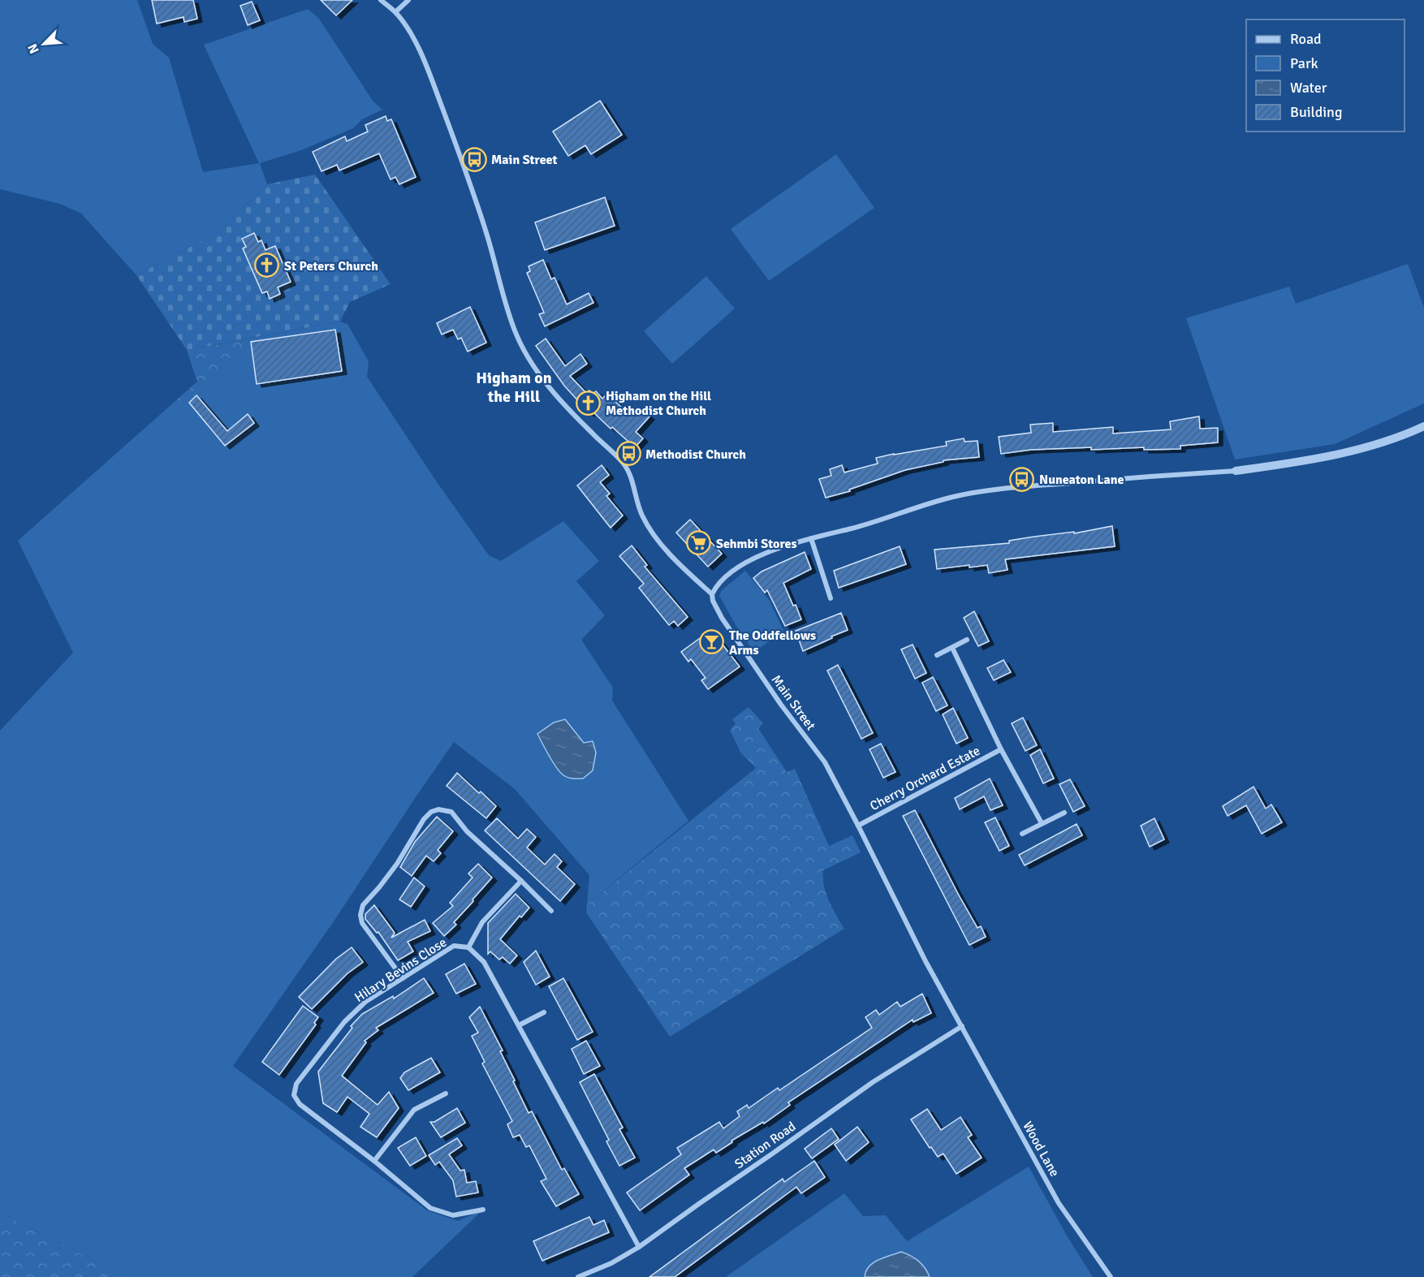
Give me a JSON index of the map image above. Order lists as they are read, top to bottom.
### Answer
{
  "streets": {
    "street": [
      "Main Street",
      "Cherry Orchard Estate",
      "Hilary Bevins Close",
      "Station Road",
      "Wood Lane"
    ]
  },
  "crossings": [
    ["Main Street", "Cherry Orchard Estate"],
    ["Main Street", "Station Road"],
    ["Main Street", "Wood Lane"],
    ["Hilary Bevins Close", "Station Road"],
    ["Station Road", "Wood Lane"]
  ],
  "districts": ["Higham on the Hill"],
  "places": {
    "bus stop": ["Main Street", "Methodist Church", "Nuneaton Lane"],
    "church": ["St Peters Church", "Higham on the Hill Methodist Church"],
    "supermarket": ["Sehmbi Stores"],
    "bar": ["The Oddfellows Arms"]
  },
  "legend": [
    "Road",
    "Park",
    "Water",
    "Building"
  ],
  "north": "bottom left"
}
